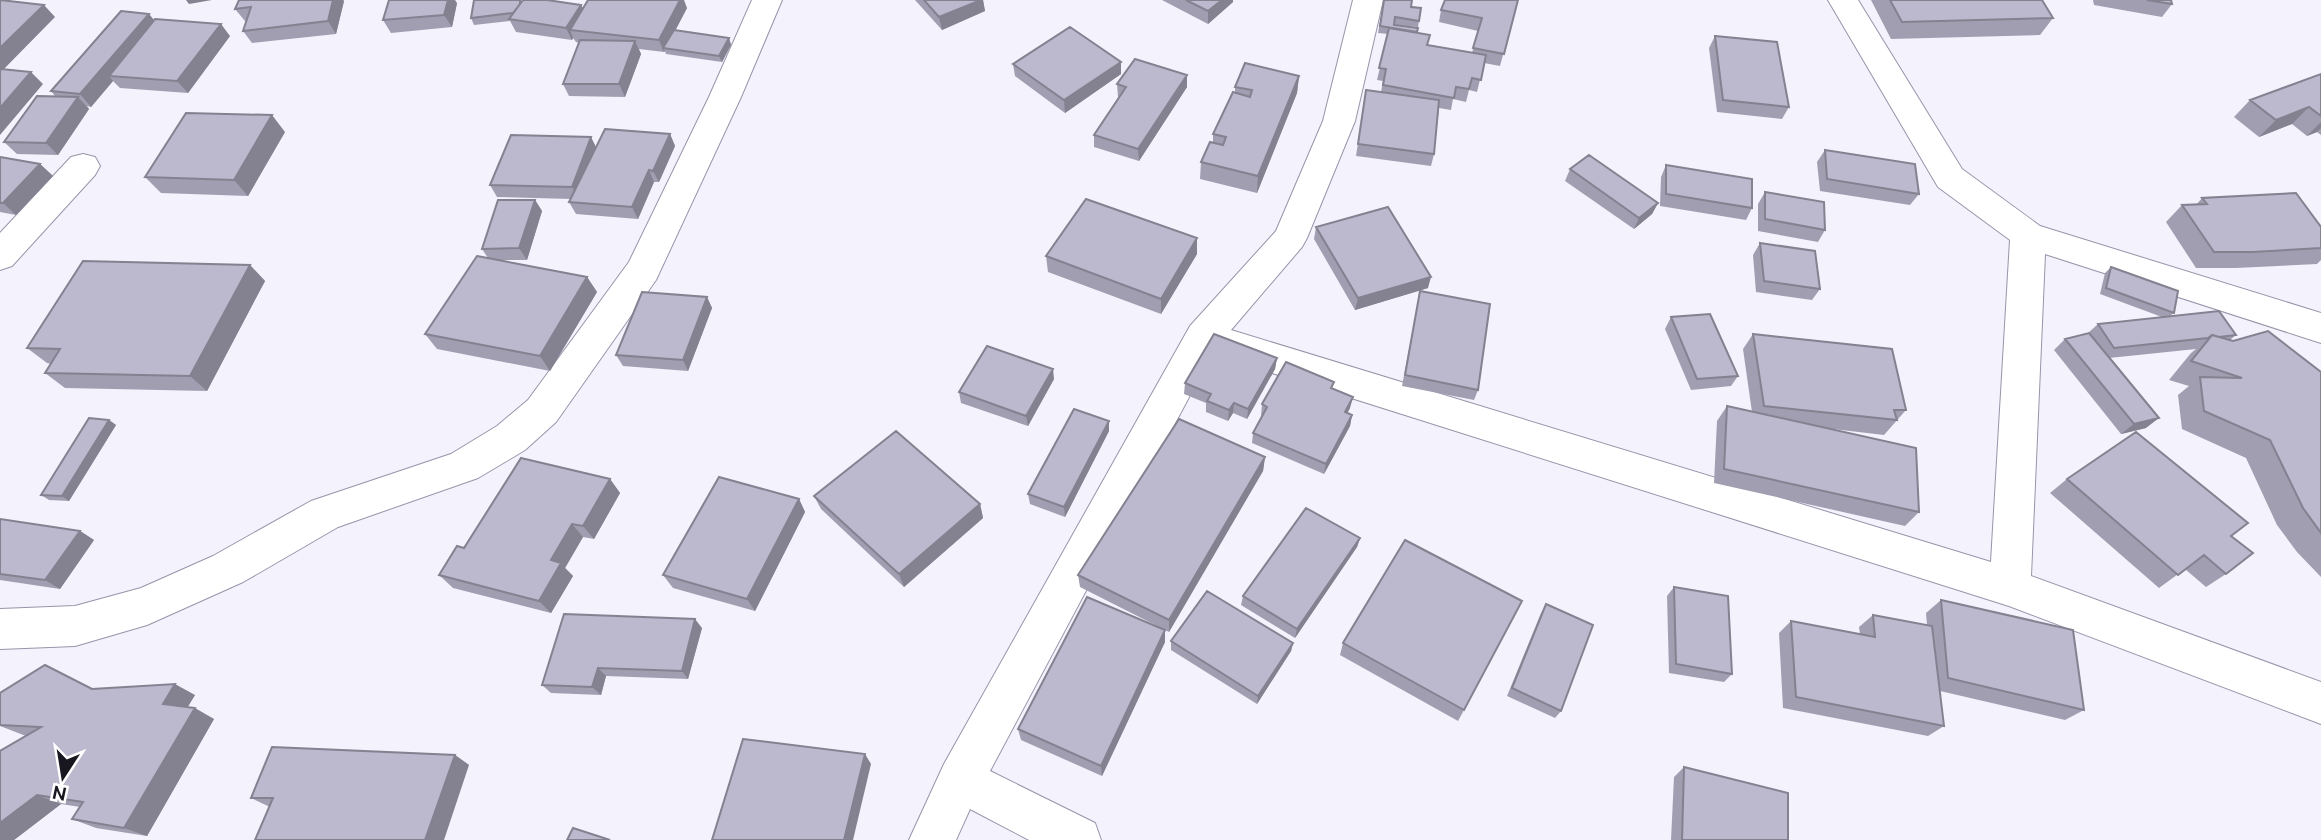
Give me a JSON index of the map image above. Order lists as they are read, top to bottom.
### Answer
{
  "north": "bottom"
}
